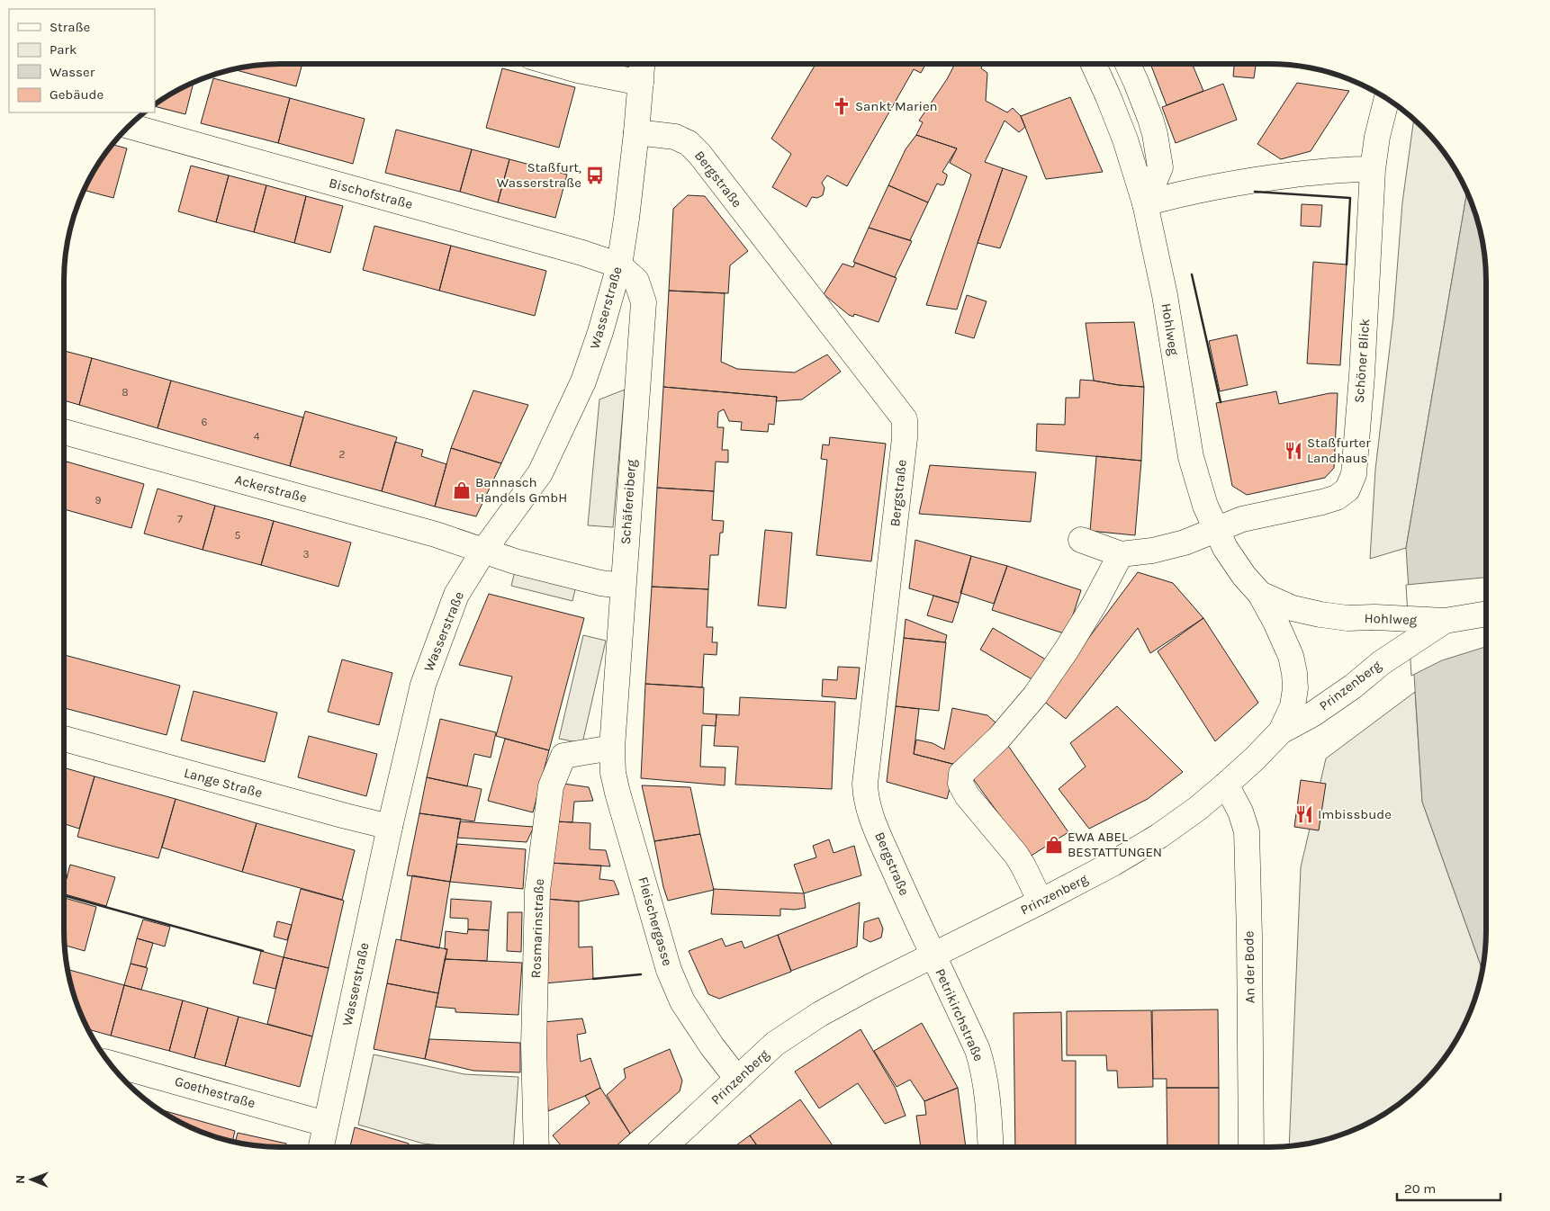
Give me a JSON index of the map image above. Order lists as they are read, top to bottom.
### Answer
{
  "streets": {
    "street": [
      "Bergstraße",
      "Bischofstraße",
      "Wasserstraße",
      "Hohlweg",
      "Schöner Blick",
      "Ackerstraße",
      "Schäfereiberg",
      "Prinzenberg",
      "Lange Straße",
      "Fleischergasse",
      "Rosmarinstraße",
      "An der Bode",
      "Petrikirchstraße",
      "Goethestraße"
    ]
  },
  "crossings": [
    ["Bergstraße", "Wasserstraße"],
    ["Bergstraße", "Prinzenberg"],
    ["Bergstraße", "Petrikirchstraße"],
    ["Bischofstraße", "Wasserstraße"],
    ["Bischofstraße", "Schäfereiberg"],
    ["Wasserstraße", "Ackerstraße"],
    ["Wasserstraße", "Schäfereiberg"],
    ["Wasserstraße", "Lange Straße"],
    ["Wasserstraße", "Goethestraße"],
    ["Hohlweg", "Schöner Blick"],
    ["Hohlweg", "Prinzenberg"],
    ["Ackerstraße", "Schäfereiberg"],
    ["Schäfereiberg", "Fleischergasse"],
    ["Schäfereiberg", "Rosmarinstraße"],
    ["Prinzenberg", "Fleischergasse"],
    ["Prinzenberg", "An der Bode"],
    ["Prinzenberg", "Petrikirchstraße"],
    ["Fleischergasse", "Rosmarinstraße"]
  ],
  "places": {
    "church": ["Sankt Marien"],
    "bus stop": ["Staßfurt, Wasserstraße"],
    "restaurant": ["Staßfurter Landhaus", "Imbissbude"],
    "shop": ["Bannasch Handels GmbH", "EWA ABEL BESTATTUNGEN"]
  },
  "house_numbers": [
    "8",
    "6",
    "4",
    "2",
    "9",
    "7",
    "5",
    "3"
  ],
  "legend": [
    "Straße",
    "Park",
    "Wasser",
    "Gebäude"
  ],
  "scale_bar": "20 m",
  "north": "left"
}
